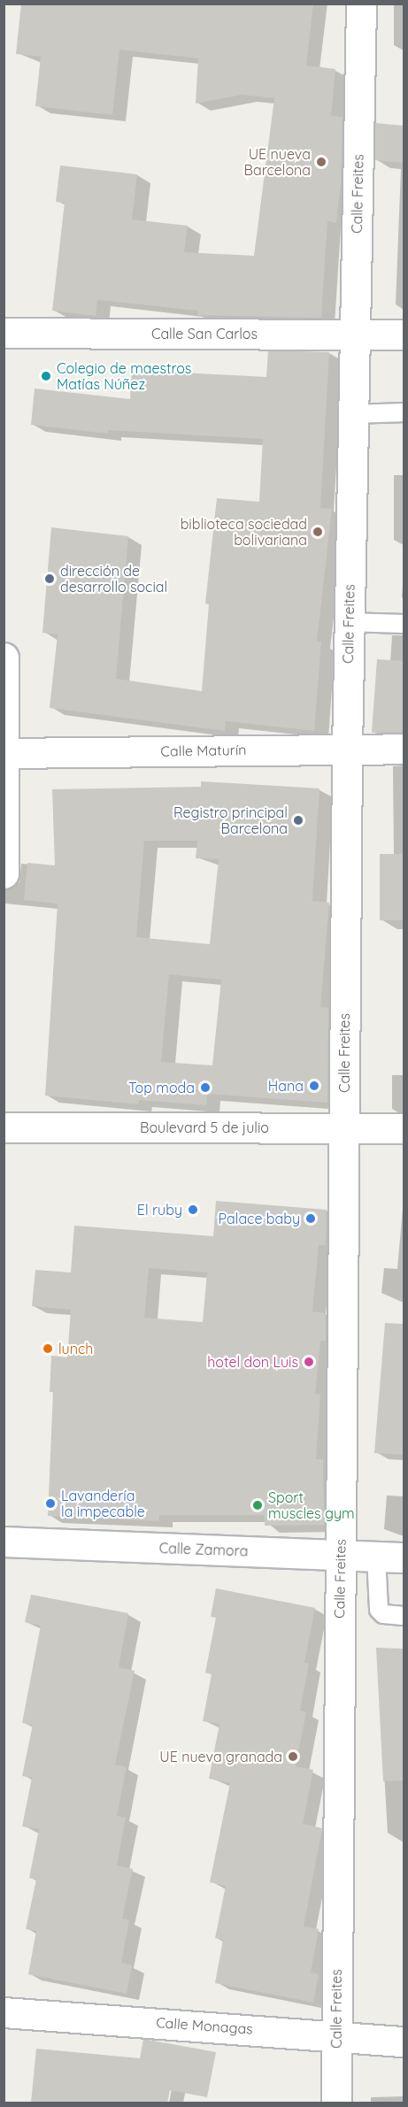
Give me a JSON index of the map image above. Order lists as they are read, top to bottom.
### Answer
{
  "streets": {
    "street": [
      "Calle Freites",
      "Calle San Carlos",
      "Calle Maturín",
      "Boulevard 5 de julio",
      "Calle Zamora",
      "Calle Monagas"
    ]
  },
  "crossings": [
    ["Calle Freites", "Calle San Carlos"],
    ["Calle Freites", "Calle Maturín"],
    ["Calle Freites", "Boulevard 5 de julio"],
    ["Calle Freites", "Calle Zamora"],
    ["Calle Freites", "Calle Monagas"]
  ],
  "places": [
    "UE nueva Barcelona",
    "Colegio de maestros Matías Núñez",
    "biblioteca sociedad bolivariana",
    "dirección de desarrollo social",
    "Registro principal Barcelona",
    "Hana",
    "Top moda",
    "El ruby",
    "Palace baby",
    "lunch",
    "hotel don Luis",
    "Lavandería la impecable",
    "Sport muscles gym",
    "UE nueva granada"
  ]
}
